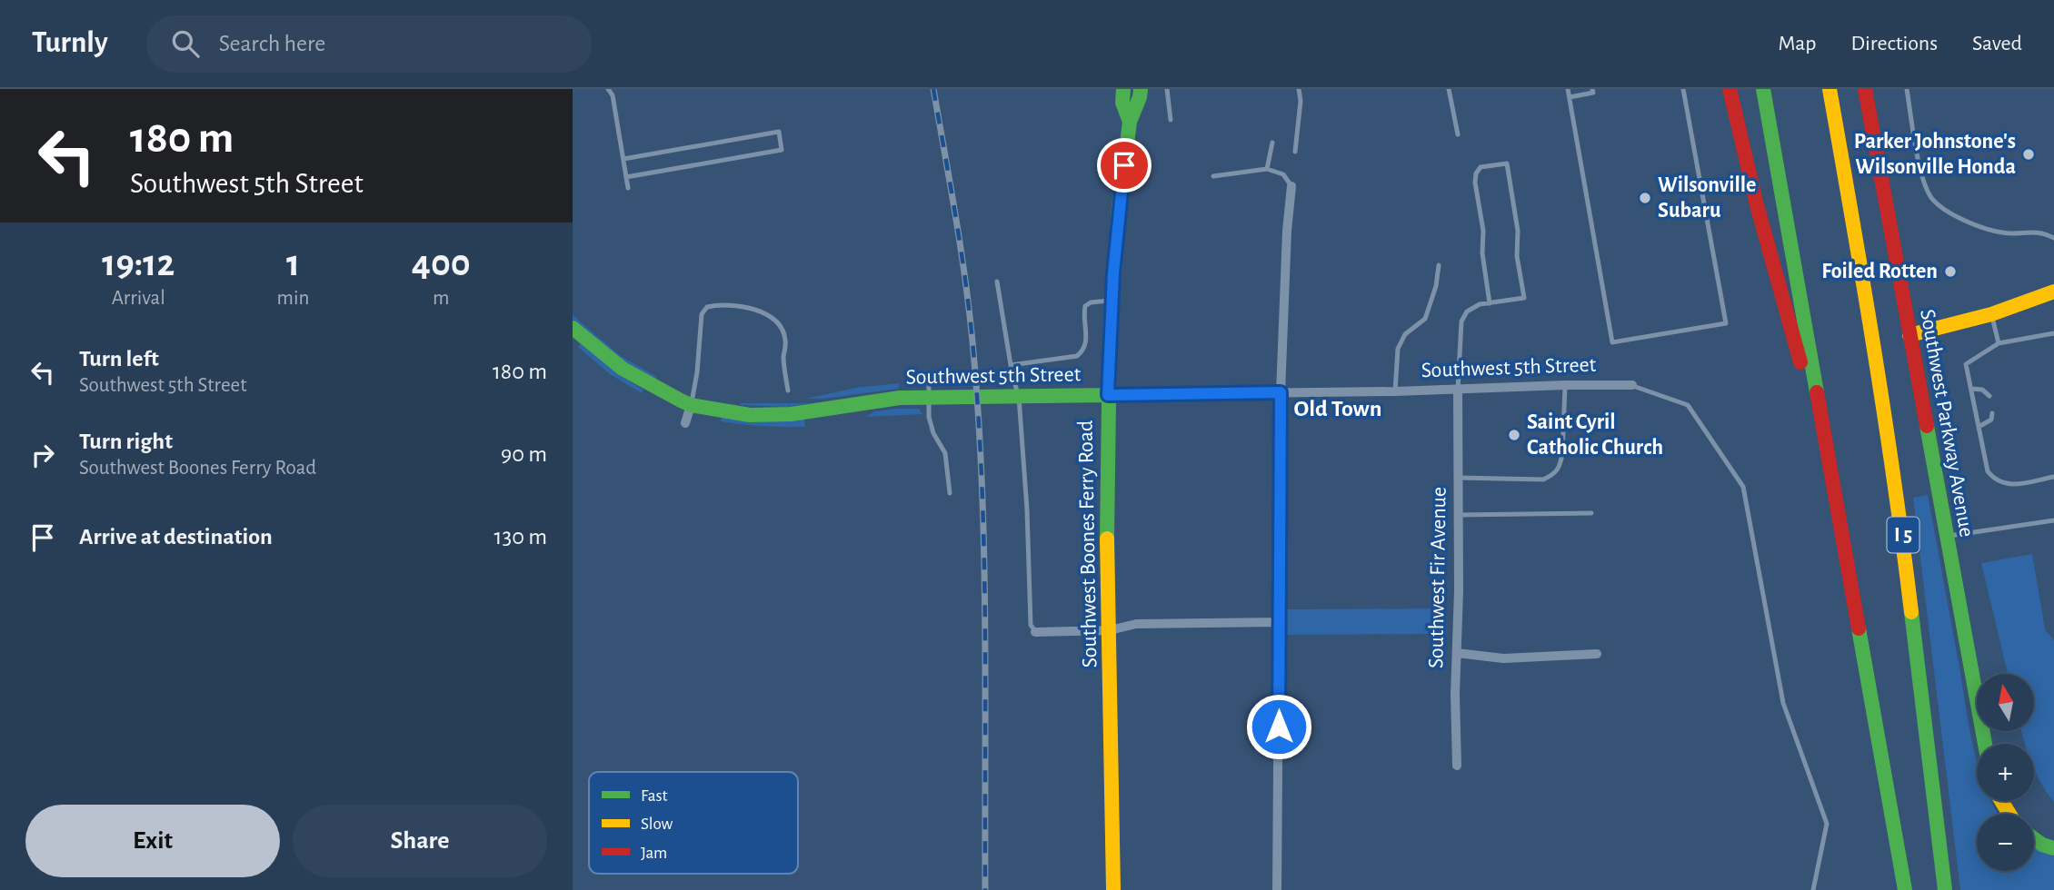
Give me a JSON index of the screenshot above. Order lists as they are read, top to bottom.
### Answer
{
  "streets": {
    "main road": [
      "Southwest 5th Street",
      "Southwest Parkway Avenue",
      "I 5",
      "Southwest Boones Ferry Road"
    ],
    "street": ["Southwest Fir Avenue"]
  },
  "crossings": [
    ["Southwest 5th Street", "Southwest Boones Ferry Road"],
    ["Southwest 5th Street", "Southwest Fir Avenue"]
  ],
  "districts": ["Old Town"],
  "places": [
    "Parker Johnstone's Wilsonville Honda",
    "Wilsonville Subaru",
    "Foiled Rotten",
    "Saint Cyril Catholic Church"
  ],
  "legend": ["Fast", "Slow", "Jam"],
  "north": "top",
  "page": {
    "header": "Turnly",
    "search": "Search here",
    "nav": ["Map", "Directions", "Saved"],
    "turn": ["180 m", "Southwest 5th Street"],
    "eta": [
      "19:12",
      "Arrival",
      "1",
      "min",
      "400",
      "m"
    ],
    "list": [
      {
        "name": "Turn left",
        "note": "Southwest 5th Street",
        "value": "180 m"
      },
      {
        "name": "Turn right",
        "note": "Southwest Boones Ferry Road",
        "value": "90 m"
      },
      {
        "name": "Arrive at destination",
        "value": "130 m"
      }
    ],
    "map_buttons": ["+", "−"],
    "buttons": ["Exit", "Share"]
  }
}
